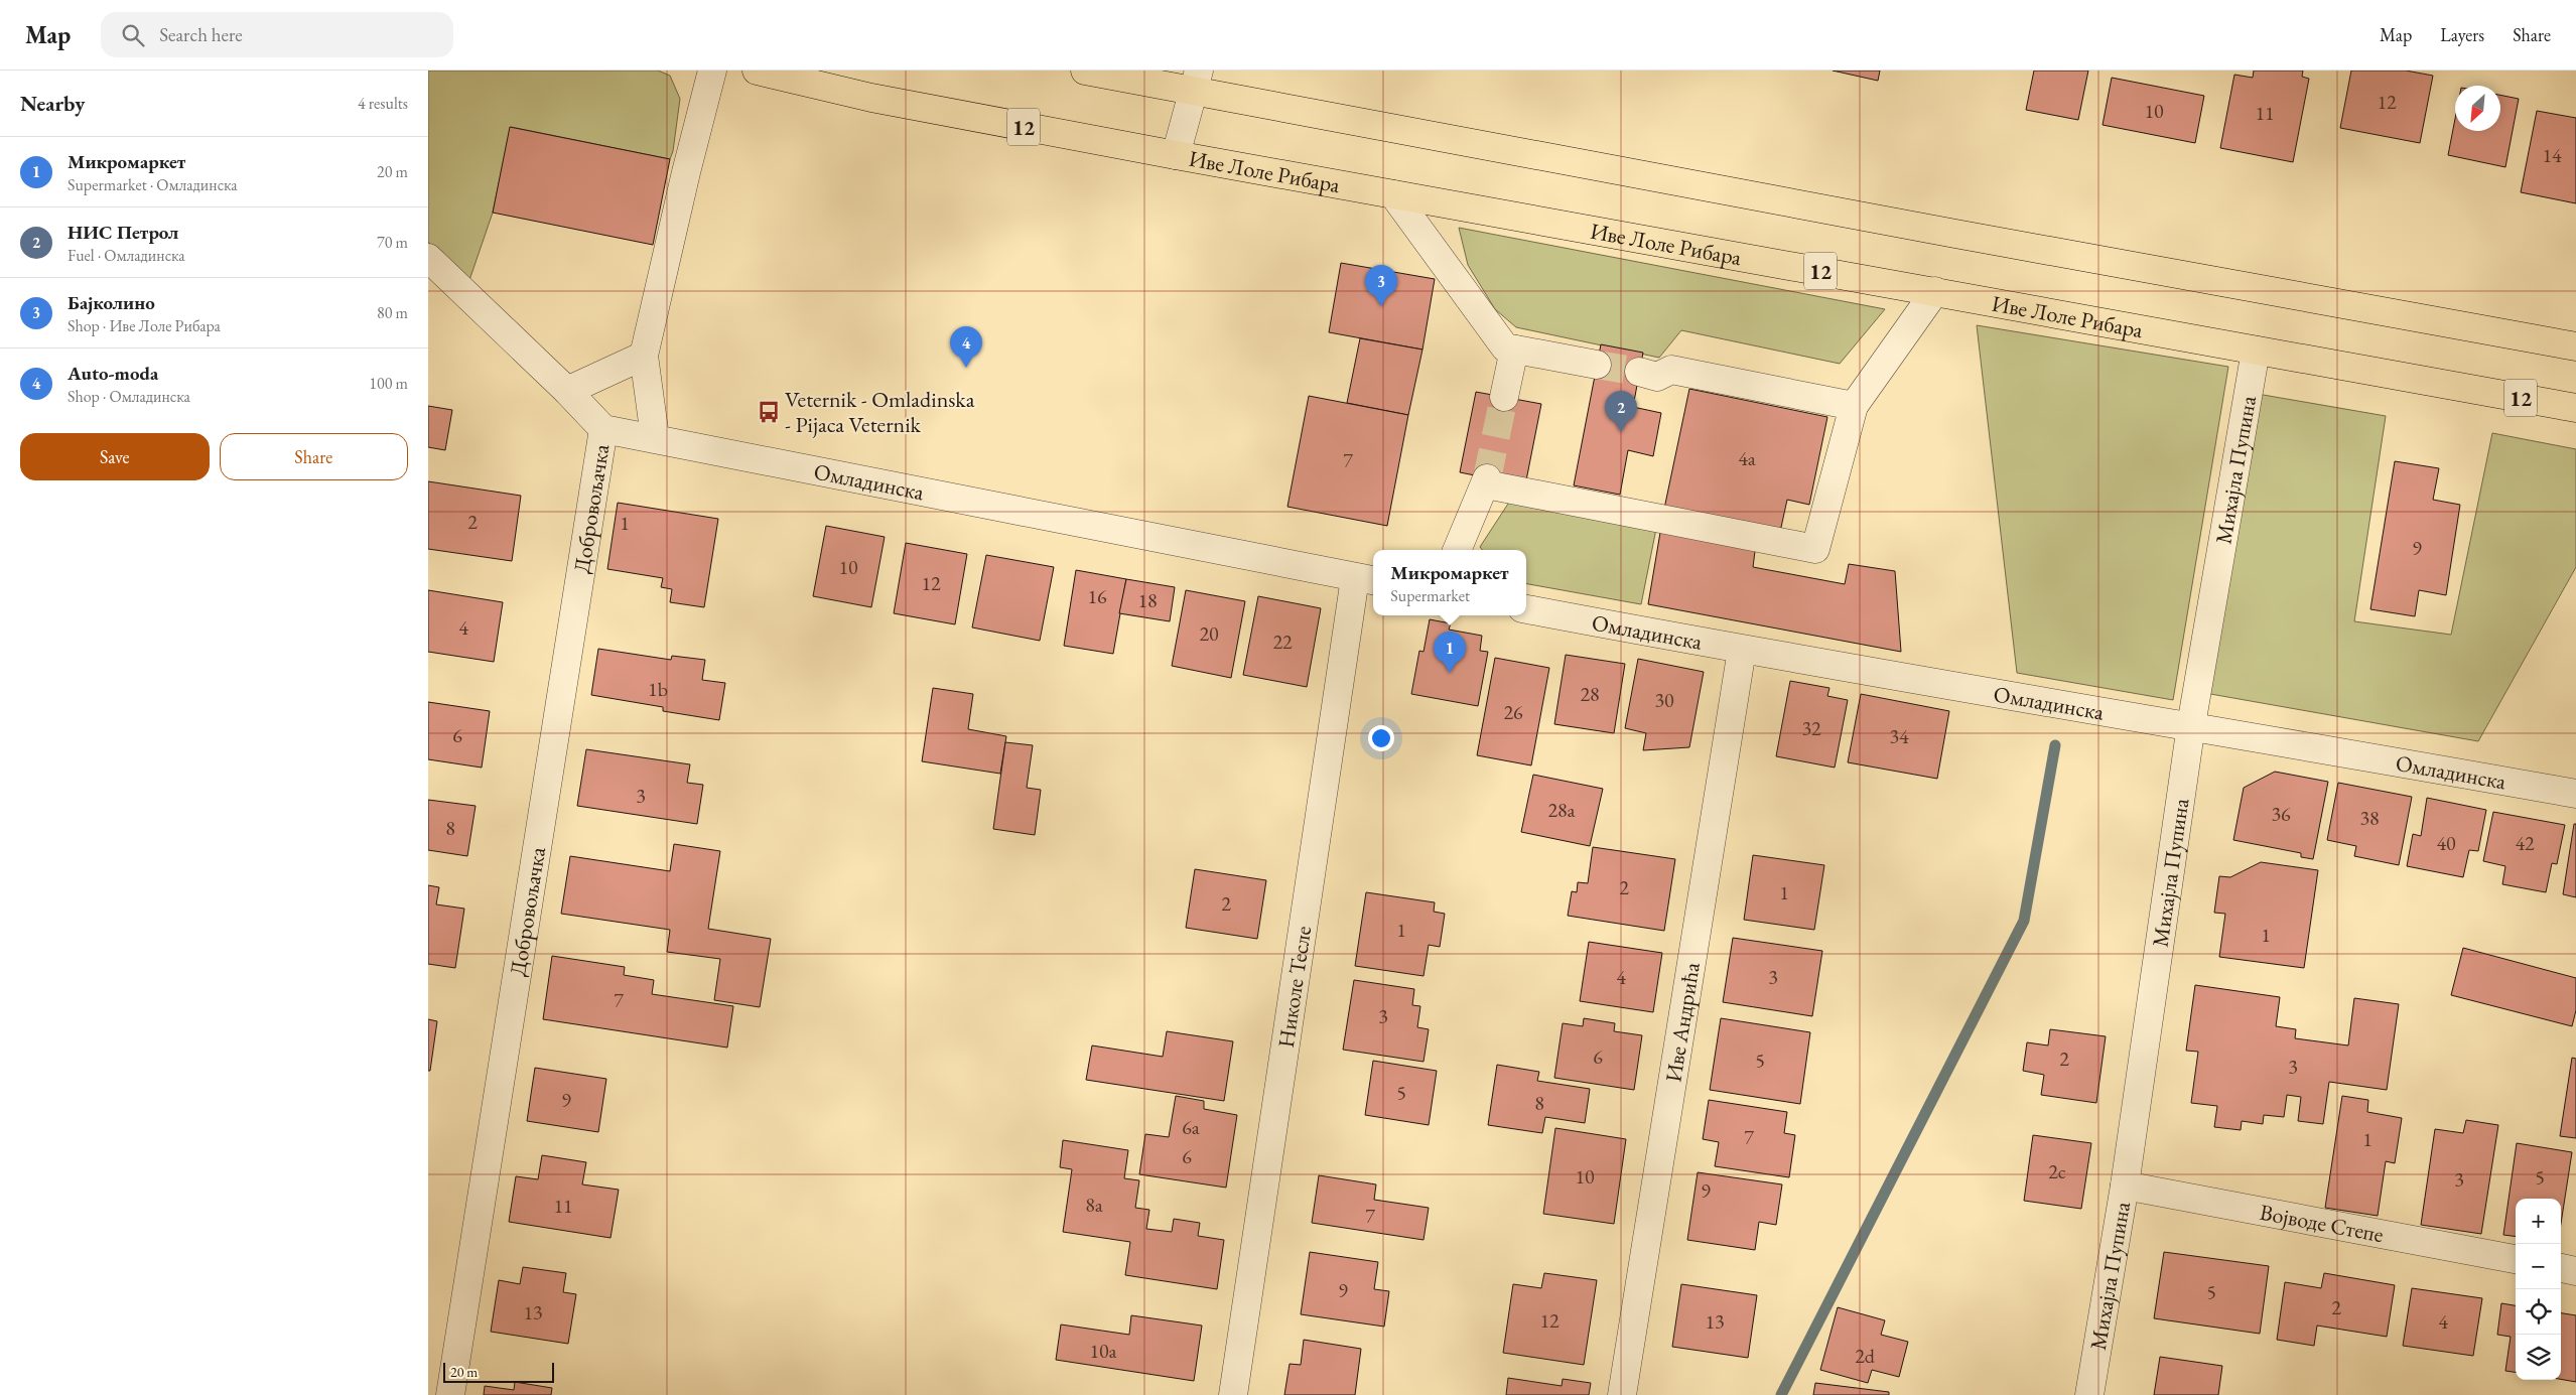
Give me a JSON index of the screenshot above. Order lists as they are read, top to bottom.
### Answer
{
  "streets": {
    "main road": ["12", "Иве Лоле Рибара"],
    "street": [
      "Михајла Пупина",
      "Омладинска",
      "Добровољачка",
      "Николе Тесле",
      "Иве Андрића",
      "Војводе Степе"
    ]
  },
  "crossings": [
    ["Иве Лоле Рибара", "Михајла Пупина"],
    ["Михајла Пупина", "Омладинска"],
    ["Михајла Пупина", "Војводе Степе"],
    ["Омладинска", "Добровољачка"],
    ["Омладинска", "Николе Тесле"],
    ["Омладинска", "Иве Андрића"]
  ],
  "places": {
    "bus stop": ["Veternik - Omladinska - Pijaca Veternik"]
  },
  "house_numbers": [
    "12",
    "10",
    "11",
    "14",
    "4a",
    "7",
    "2",
    "1",
    "9",
    "10",
    "12",
    "16",
    "18",
    "4",
    "20",
    "22",
    "1b",
    "28",
    "30",
    "26",
    "32",
    "6",
    "34",
    "3",
    "28a",
    "36",
    "38",
    "8",
    "40",
    "42",
    "2",
    "1",
    "2",
    "1",
    "1",
    "4",
    "3",
    "7",
    "3",
    "6",
    "2",
    "5",
    "3",
    "5",
    "9",
    "8",
    "6a",
    "7",
    "1",
    "6",
    "2c",
    "10",
    "5",
    "3",
    "9",
    "8a",
    "11",
    "7",
    "9",
    "5",
    "2",
    "13",
    "12",
    "13",
    "4",
    "10a",
    "2d"
  ],
  "scale_bar": "20 m",
  "north": "bottom left",
  "page": {
    "header": "Map",
    "search": "Search here",
    "nav": ["Map", "Layers", "Share"],
    "heading": ["Nearby", "4 results"],
    "list": [
      {
        "mark": "1",
        "name": "Микромаркет",
        "note": "Supermarket · Омладинска",
        "value": "20 m"
      },
      {
        "mark": "2",
        "name": "НИС Петрол",
        "note": "Fuel · Омладинска",
        "value": "70 m"
      },
      {
        "mark": "3",
        "name": "Бајколино",
        "note": "Shop · Иве Лоле Рибара",
        "value": "80 m"
      },
      {
        "mark": "4",
        "name": "Auto-moda",
        "note": "Shop · Омладинска",
        "value": "100 m"
      }
    ],
    "pins": [
      "3",
      "4",
      "2",
      "1"
    ],
    "buttons": ["Save", "Share"],
    "popup": ["Микромаркет", "Supermarket"],
    "map_buttons": ["+", "−"],
    "scale": "20 m"
  }
}
